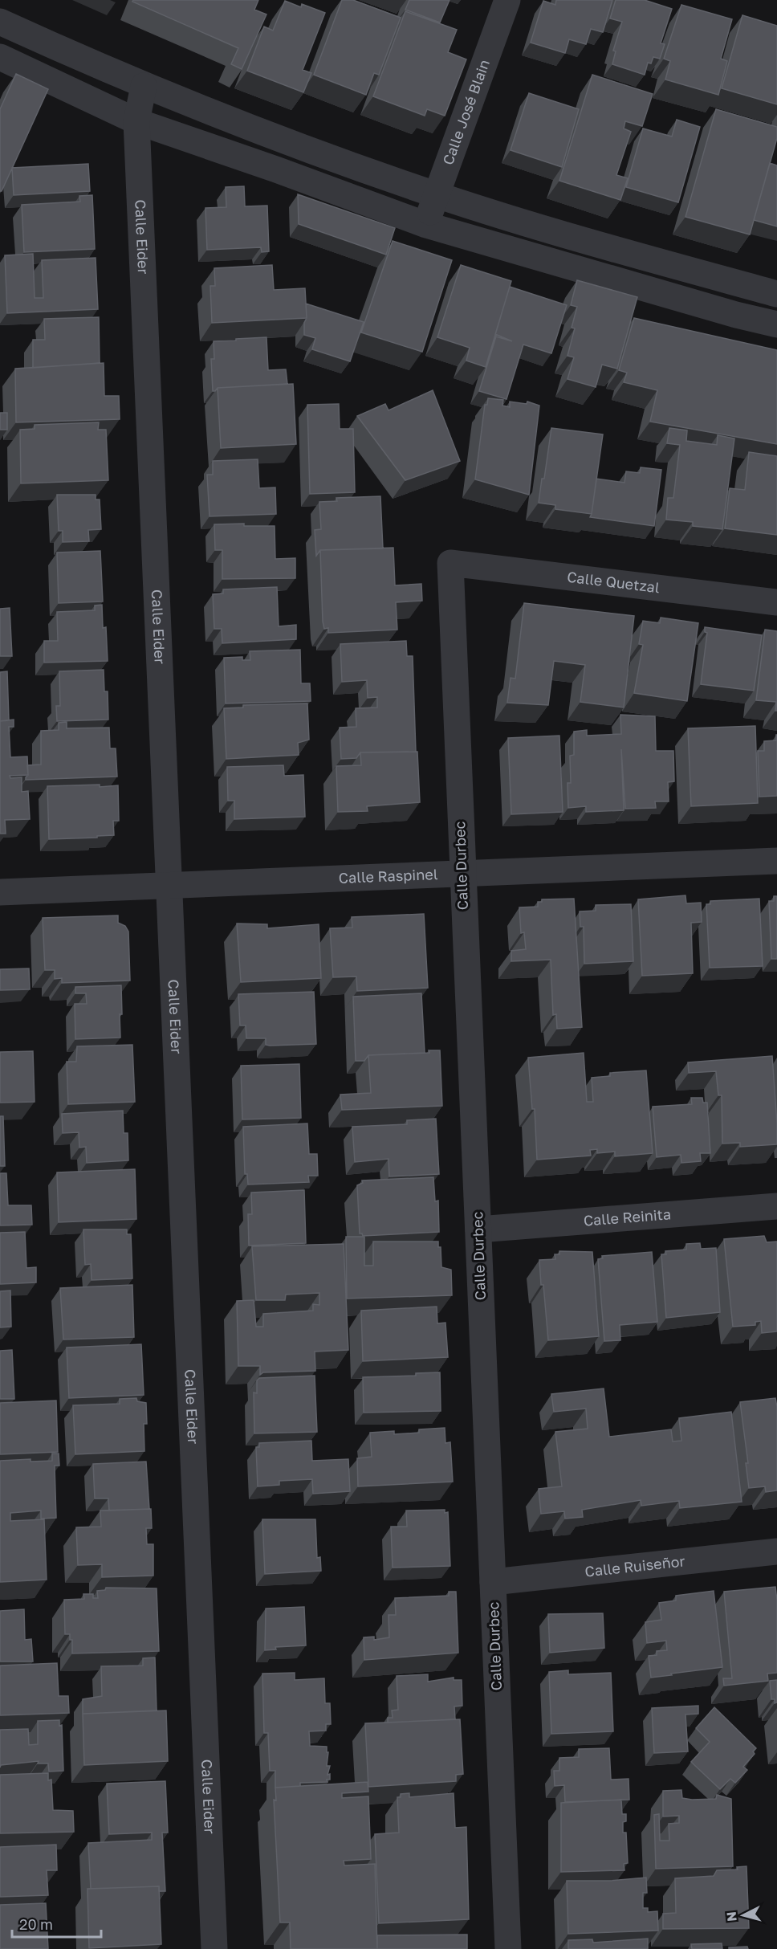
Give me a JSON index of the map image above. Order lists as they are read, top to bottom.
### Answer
{
  "streets": {
    "street": [
      "Calle José Blain",
      "Calle Eider",
      "Calle Quetzal",
      "Calle Durbec",
      "Calle Raspinel",
      "Calle Reinita",
      "Calle Ruiseñor"
    ]
  },
  "crossings": [
    ["Calle Eider", "Calle Raspinel"],
    ["Calle Quetzal", "Calle Durbec"],
    ["Calle Durbec", "Calle Raspinel"],
    ["Calle Durbec", "Calle Reinita"],
    ["Calle Durbec", "Calle Ruiseñor"]
  ],
  "scale_bar": "20 m",
  "north": "left"
}
